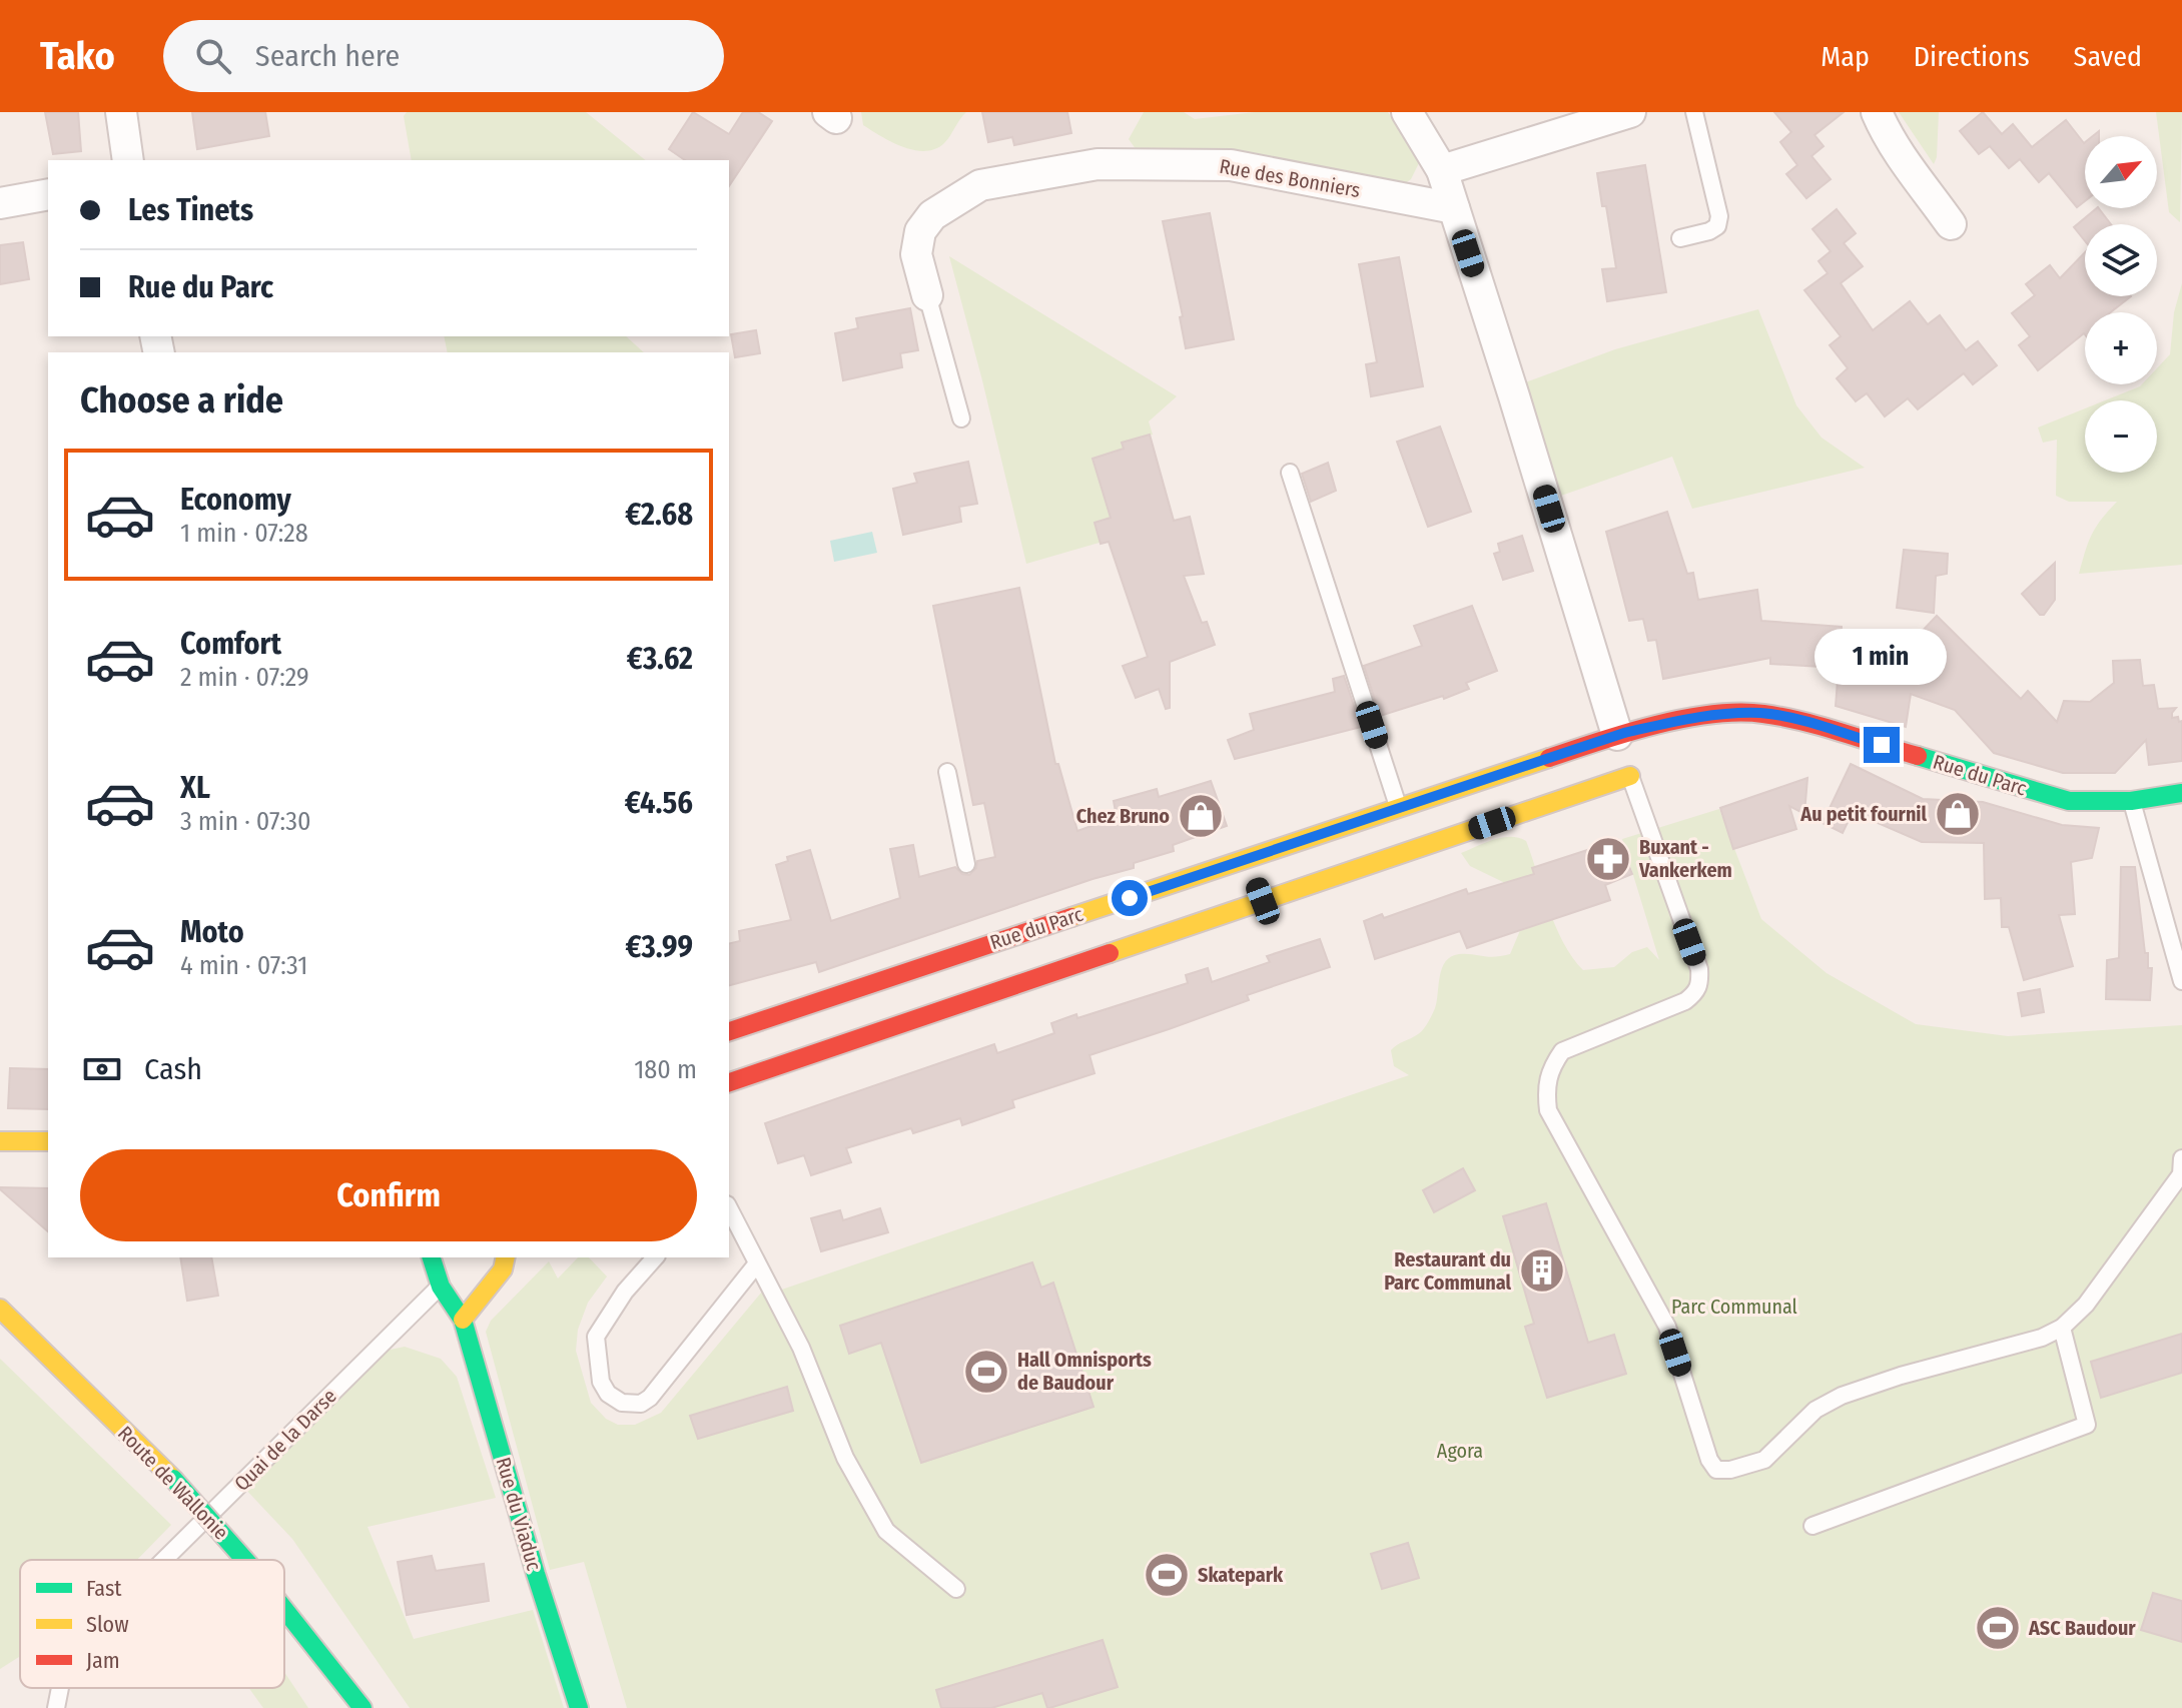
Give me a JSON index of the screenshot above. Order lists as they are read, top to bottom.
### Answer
{
  "streets": {
    "street": [
      "Rue des Bonniers",
      "Rue du Parc",
      "Route de Wallonie",
      "Rue du Viaduc"
    ],
    "lane": ["Quai de la Darse"]
  },
  "crossings": [
    ["Quai de la Darse", "Rue du Viaduc"]
  ],
  "parks": ["Parc Communal", "Agora"],
  "places": {
    "shop": ["Au petit fournil", "Chez Bruno"],
    "pharmacy": ["Buxant - Vankerkem"],
    "building": ["Restaurant du Parc Communal"],
    "sports": ["Hall Omnisports de Baudour", "Skatepark", "ASC Baudour"]
  },
  "legend": ["Fast", "Slow", "Jam"],
  "north": "top right",
  "page": {
    "header": "Tako",
    "search": "Search here",
    "nav": ["Map", "Directions", "Saved"],
    "map_buttons": ["+", "−"],
    "banner": ["Les Tinets", "Rue du Parc"],
    "heading": "Choose a ride",
    "list": [
      {
        "name": "Economy",
        "note": "1 min · 07:28",
        "value": "€2.68"
      },
      {
        "name": "Comfort",
        "note": "2 min · 07:29",
        "value": "€3.62"
      },
      {
        "name": "XL",
        "note": "3 min · 07:30",
        "value": "€4.56"
      },
      {
        "name": "Moto",
        "note": "4 min · 07:31",
        "value": "€3.99"
      }
    ],
    "bubble": "1 min",
    "pay": ["Cash", "180 m"],
    "buttons": "Confirm"
  }
}
